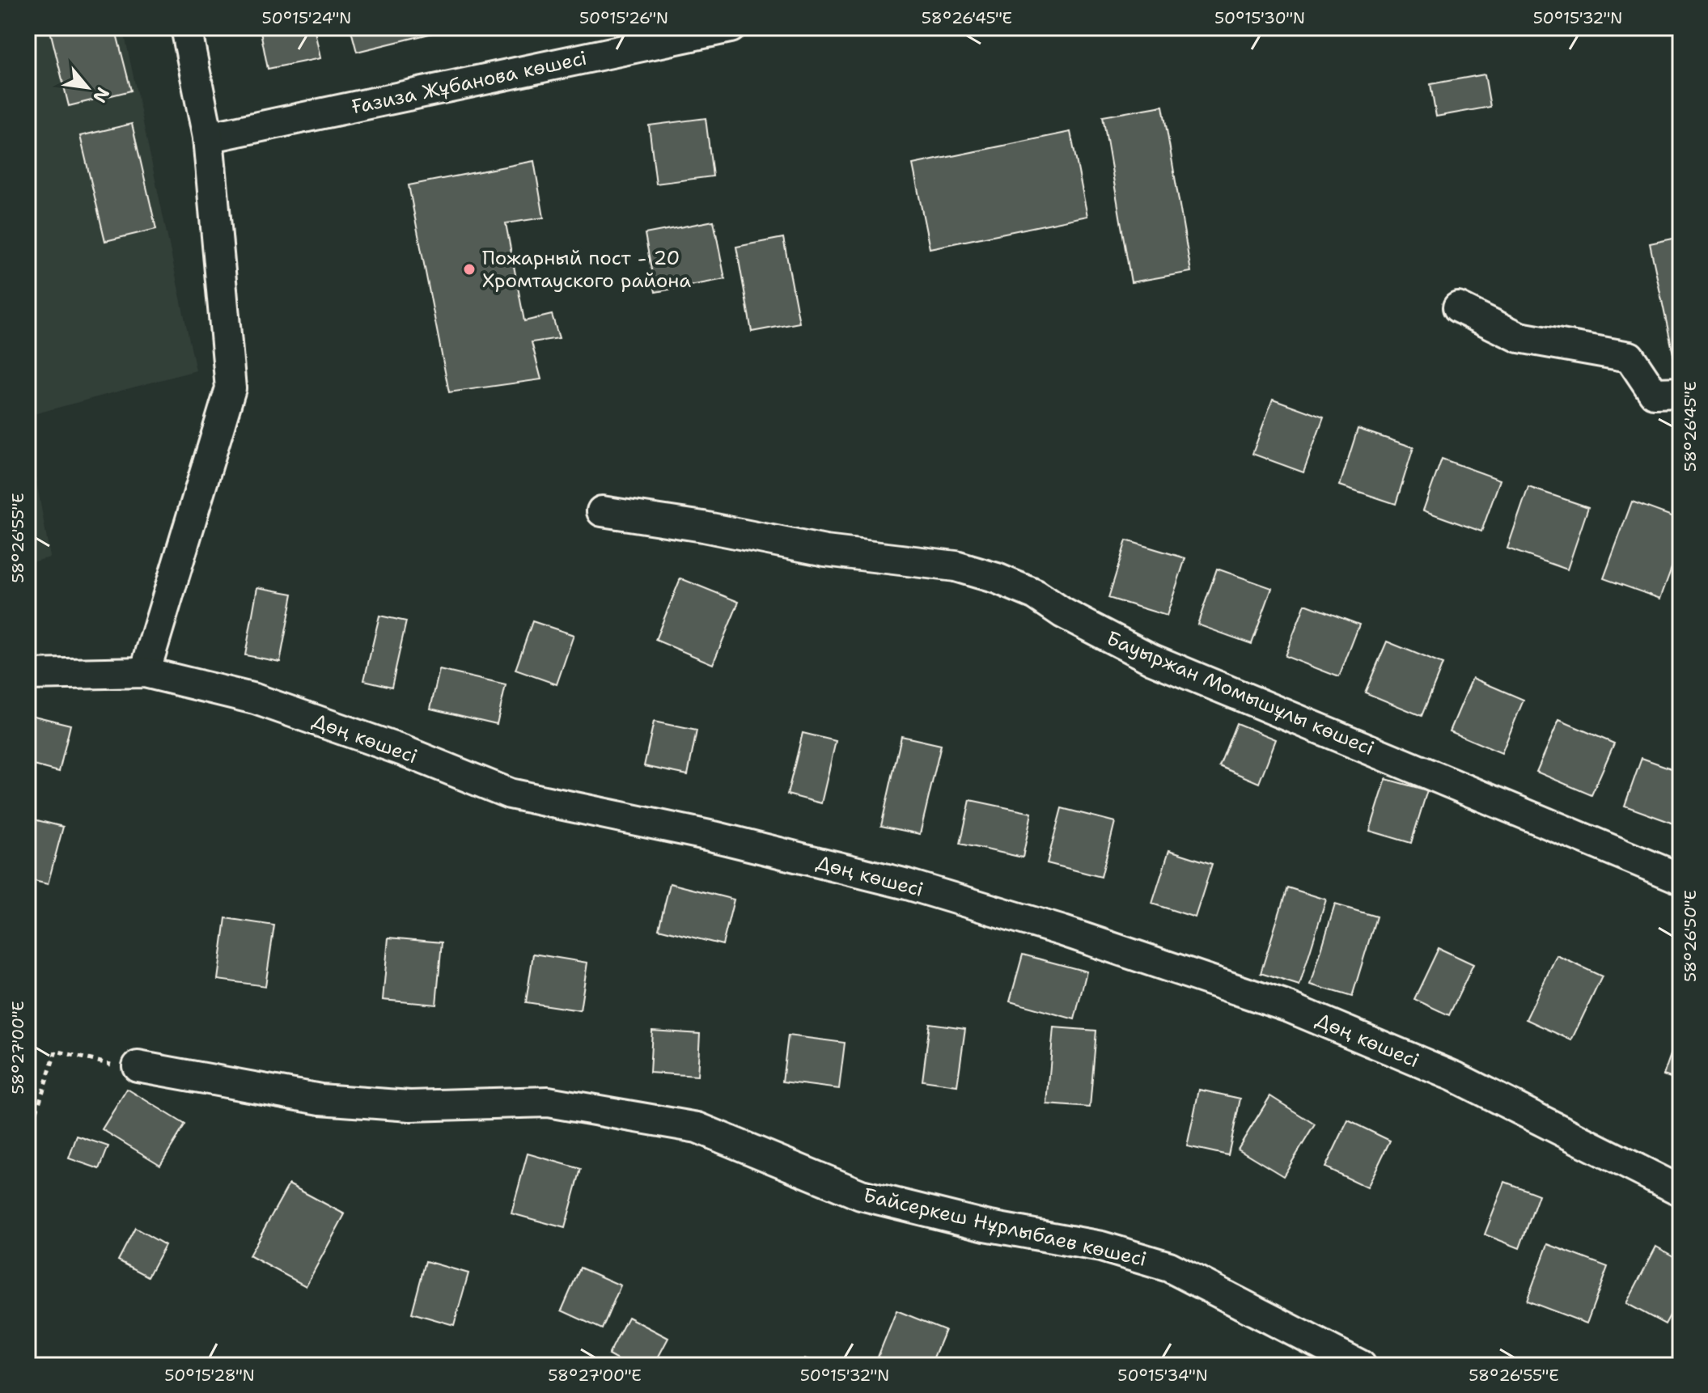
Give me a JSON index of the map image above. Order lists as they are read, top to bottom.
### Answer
{
  "streets": {
    "street": [
      "Ғазиза Жұбанова көшесі",
      "Бауыржан Момышұлы көшесі",
      "Дөң көшесі",
      "Байсеркеш Нұрлыбаев көшесі"
    ]
  },
  "places": ["Пожарный пост - 20 Хромтауского района"],
  "north": "bottom right",
  "coordinates": [
    "50°15'24\"N",
    "50°15'26\"N",
    "58°26'45\"E",
    "50°15'30\"N",
    "50°15'32\"N",
    "58°26'55\"E",
    "58°26'50\"E",
    "58°27'00\"E",
    "50°15'28\"N",
    "50°15'34\"N"
  ]
}
